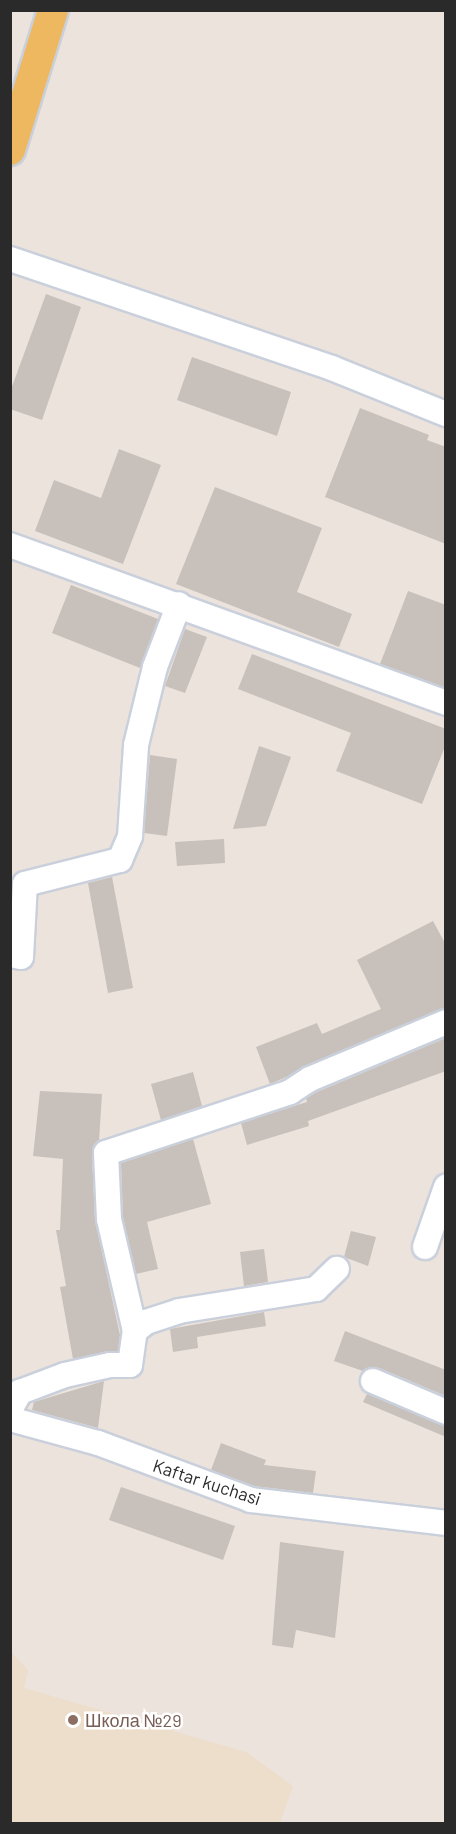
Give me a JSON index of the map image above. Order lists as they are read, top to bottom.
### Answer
{
  "streets": {
    "street": ["Kaftar kuchasi"]
  },
  "places": ["Школа №29"]
}
